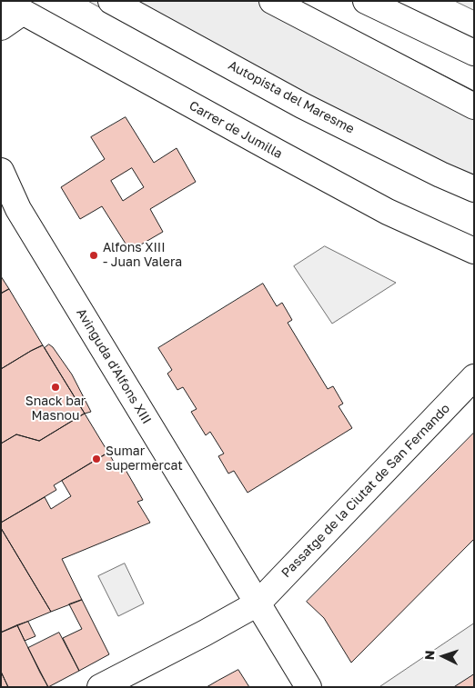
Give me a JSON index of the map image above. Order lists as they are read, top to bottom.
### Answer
{
  "streets": {
    "main road": [
      "Autopista del Maresme",
      "Carrer de Jumilla",
      "Avinguda d'Alfons XIII",
      "Passatge de la Ciutat de San Fernando"
    ]
  },
  "crossings": [
    ["Avinguda d'Alfons XIII", "Passatge de la Ciutat de San Fernando"]
  ],
  "places": ["Alfons XIII - Juan Valera", "Snack bar Masnou", "Sumar supermercat"],
  "north": "left"
}
